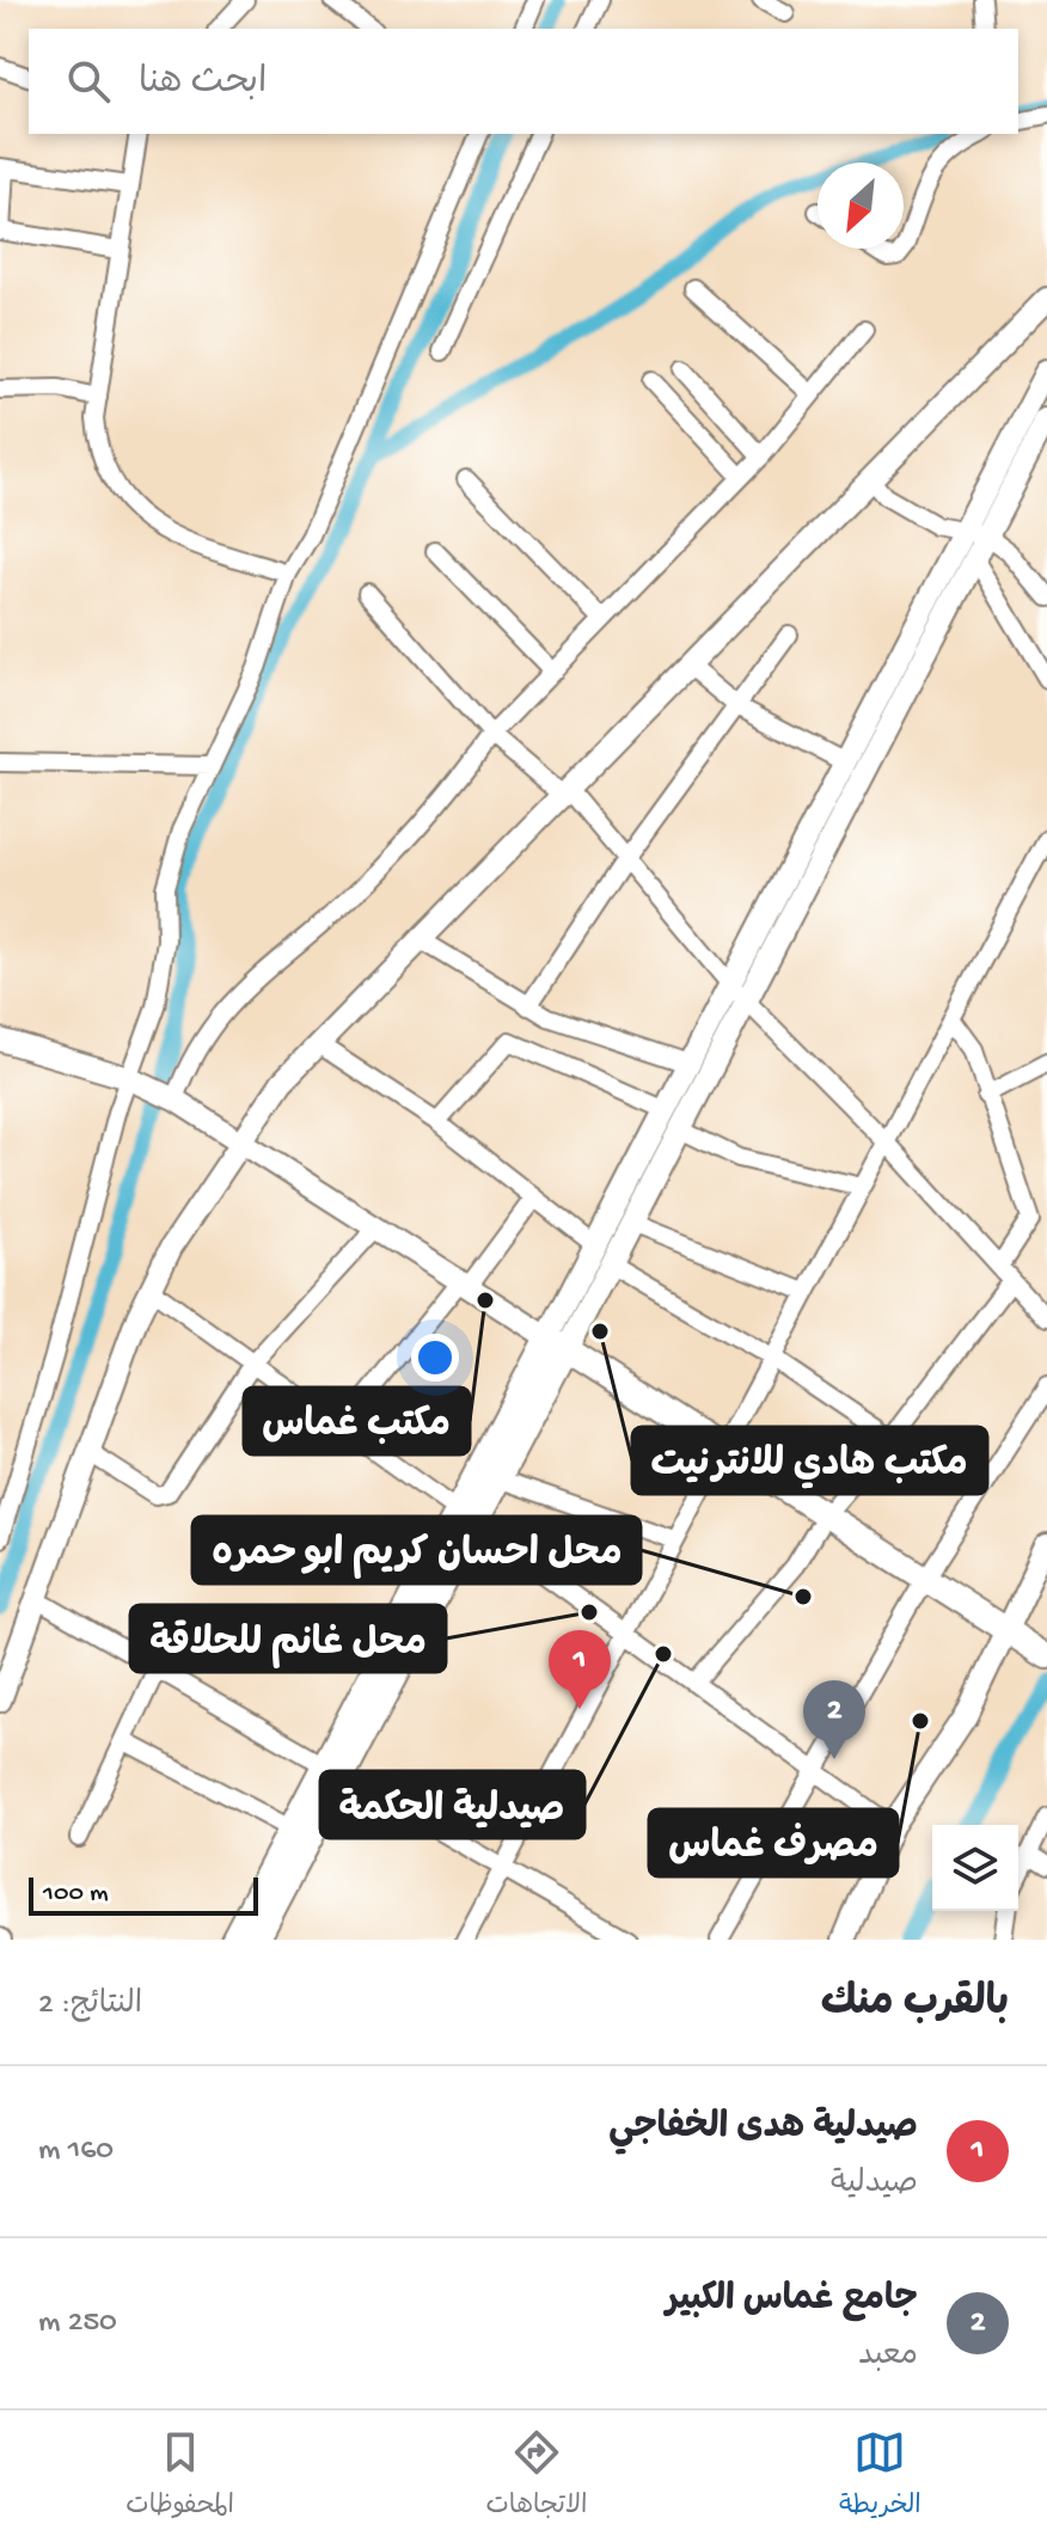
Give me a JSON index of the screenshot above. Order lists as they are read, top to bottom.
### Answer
{
  "places": [
    "مكتب غماس",
    "مكتب هادي للانترنيت",
    "محل احسان كريم ابو حمره",
    "محل غانم للحلاقة",
    "صيدلية الحكمة",
    "مصرف غماس"
  ],
  "scale_bar": "100 m",
  "north": "bottom left",
  "page": {
    "search": "ابحث هنا",
    "pins": ["1", "2"],
    "scale": "100 m",
    "heading": ["بالقرب منك", "النتائج: 2"],
    "list": [
      {
        "mark": "1",
        "name": "صيدلية هدى الخفاجي",
        "note": "صيدلية",
        "value": "160 m"
      },
      {
        "mark": "2",
        "name": "جامع غماس الكبير",
        "note": "معبد",
        "value": "250 m"
      }
    ],
    "nav": ["الخريطة", "الاتجاهات", "المحفوظات"]
  }
}
